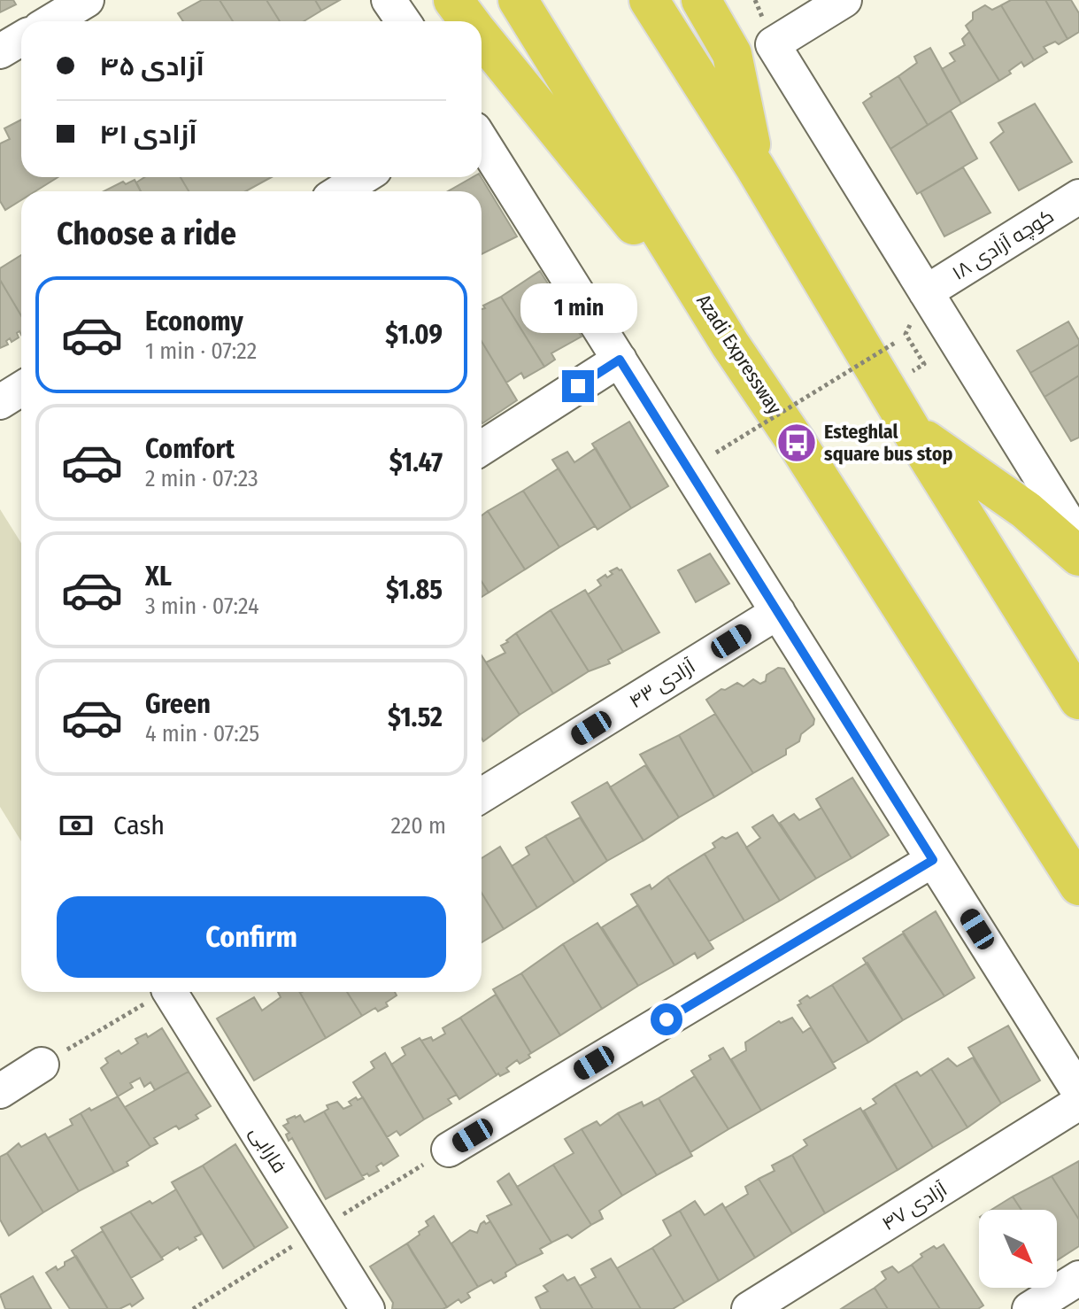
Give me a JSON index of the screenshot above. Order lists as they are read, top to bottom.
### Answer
{
  "streets": {
    "highway": ["Azadi Expressway"],
    "street": [
      "کوچه آزادی ۱۸",
      "۴۳ آزادی",
      "فارابی",
      "۴۷ آزادی"
    ]
  },
  "places": {
    "bus stop": ["Esteghlal square bus stop"]
  },
  "north": "bottom right",
  "page": {
    "banner": ["۴۵ آزادی", "۴۱ آزادی"],
    "heading": "Choose a ride",
    "list": [
      {
        "name": "Economy",
        "note": "1 min · 07:22",
        "value": "$1.09"
      },
      {
        "name": "Comfort",
        "note": "2 min · 07:23",
        "value": "$1.47"
      },
      {
        "name": "XL",
        "note": "3 min · 07:24",
        "value": "$1.85"
      },
      {
        "name": "Green",
        "note": "4 min · 07:25",
        "value": "$1.52"
      }
    ],
    "bubble": "1 min",
    "pay": ["Cash", "220 m"],
    "buttons": "Confirm"
  }
}
